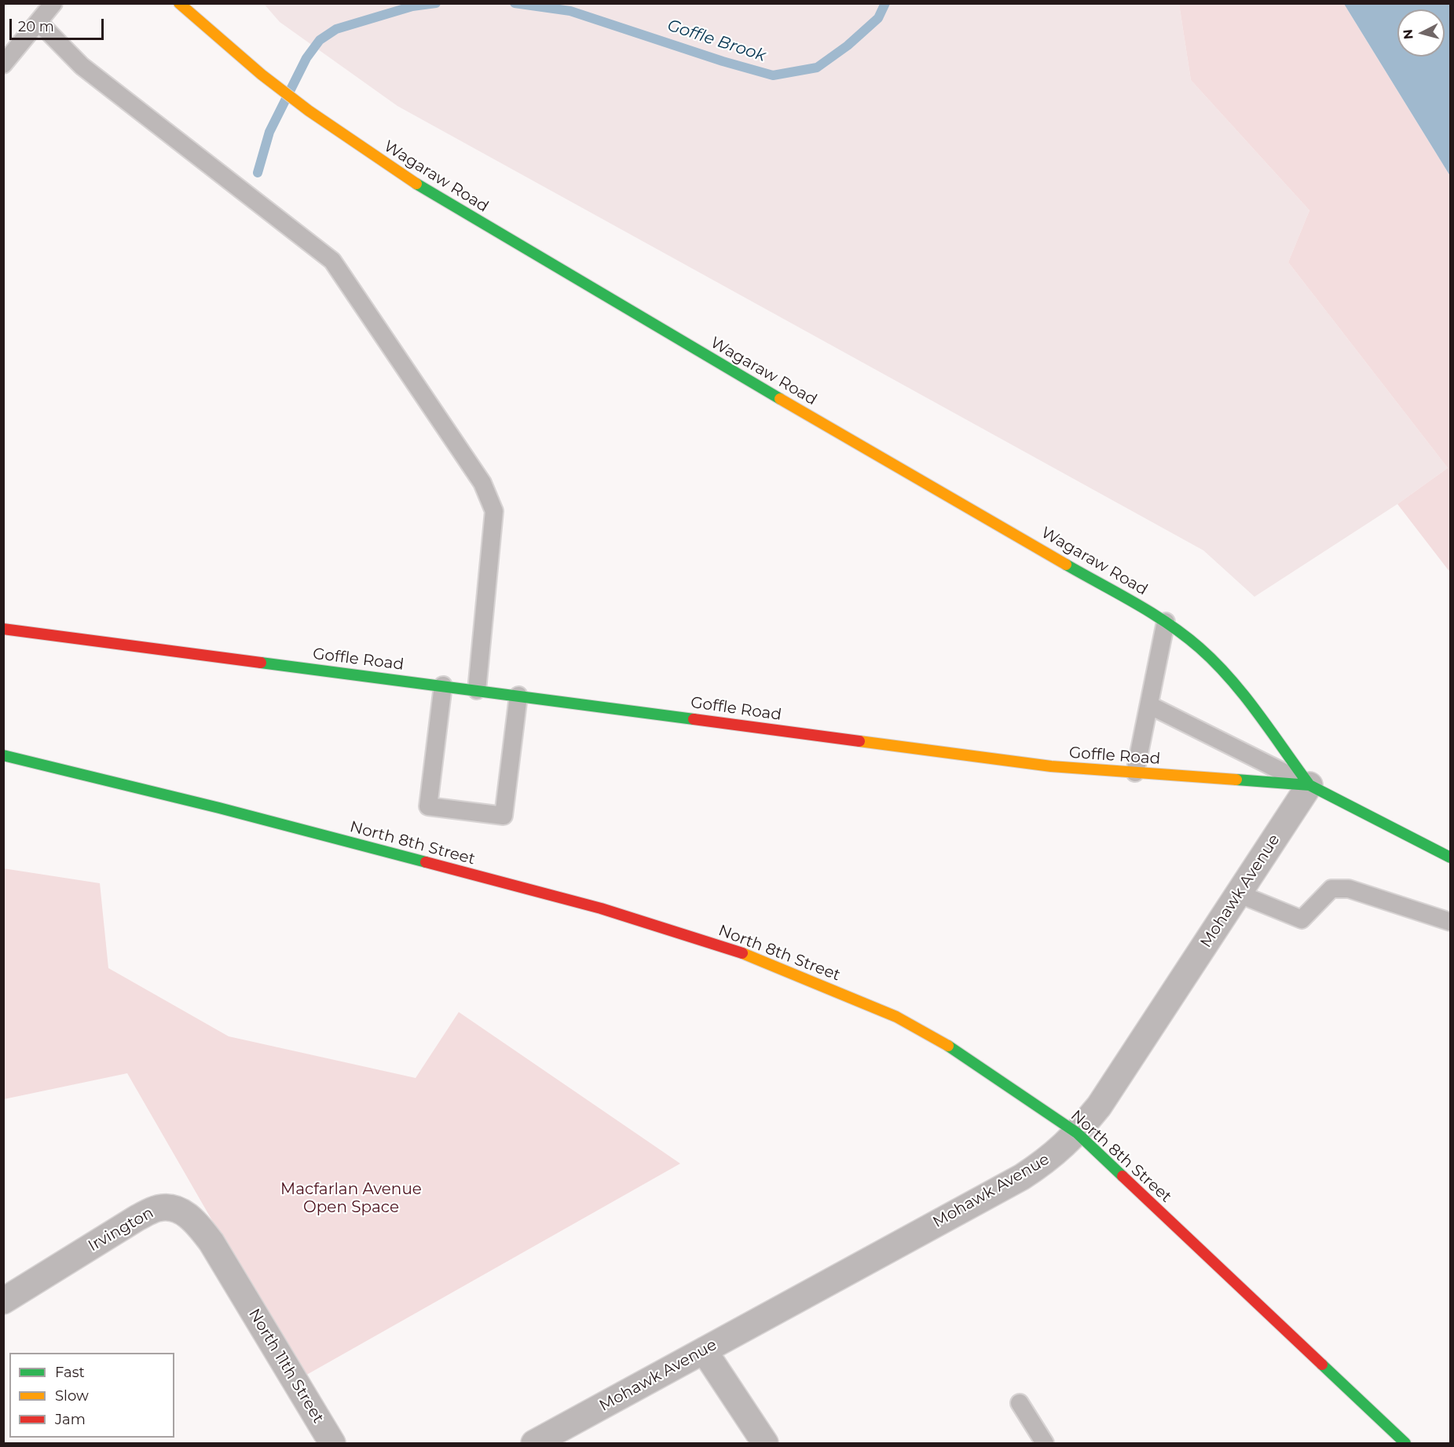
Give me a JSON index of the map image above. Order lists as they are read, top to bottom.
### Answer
{
  "streets": {
    "main road": ["Wagaraw Road", "Goffle Road", "North 8th Street"],
    "street": ["Mohawk Avenue", "Irvington", "North 11th Street"]
  },
  "crossings": [
    ["Wagaraw Road", "Goffle Road"],
    ["Wagaraw Road", "Mohawk Avenue"],
    ["Goffle Road", "Mohawk Avenue"],
    ["North 8th Street", "Mohawk Avenue"],
    ["Irvington", "North 11th Street"]
  ],
  "water": ["Goffle Brook"],
  "parks": ["Macfarlan Avenue Open Space"],
  "legend": ["Fast", "Slow", "Jam"],
  "scale_bar": "20 m",
  "north": "left"
}
